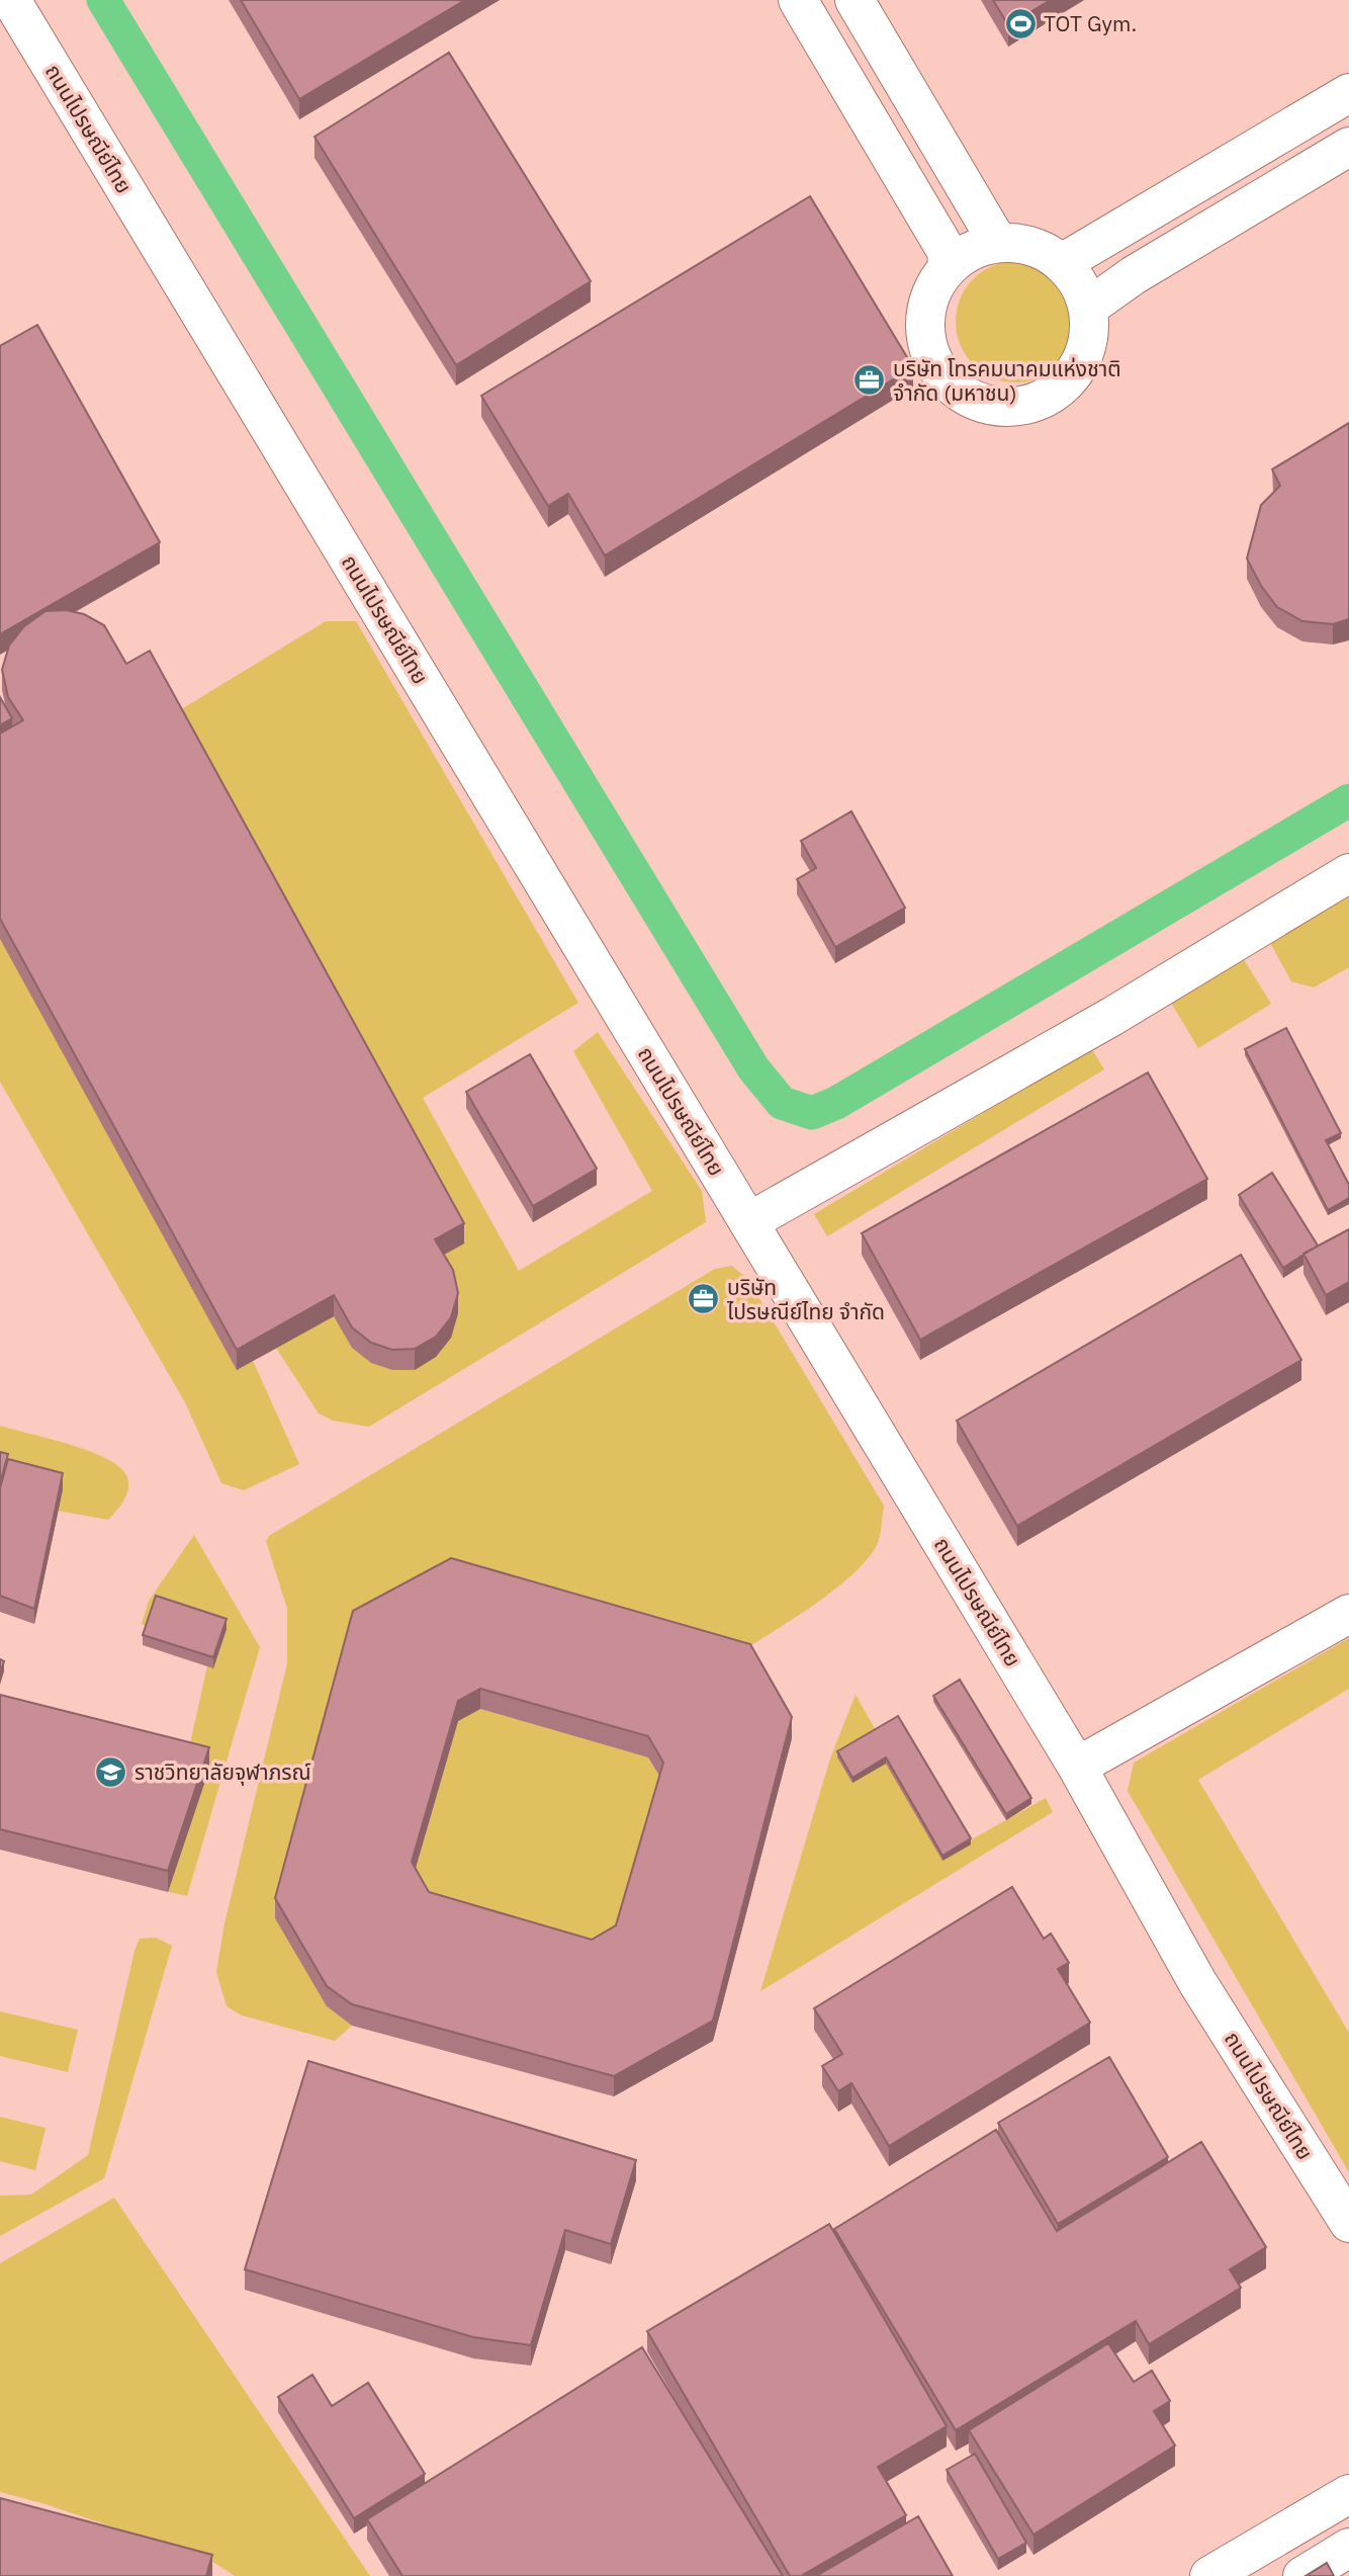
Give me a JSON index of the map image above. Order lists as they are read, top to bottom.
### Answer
{
  "streets": {
    "street": ["ถนนไปรษณีย์ไทย"]
  },
  "places": {
    "sports": ["TOT Gym."],
    "office": ["บริษัท โทรคมนาคมแห่งชาติ จำกัด (มหาชน)", "บริษัท ไปรษณีย์ไทย จำกัด"],
    "school or university": ["ราชวิทยาลัยจุฬาภรณ์"]
  }
}
